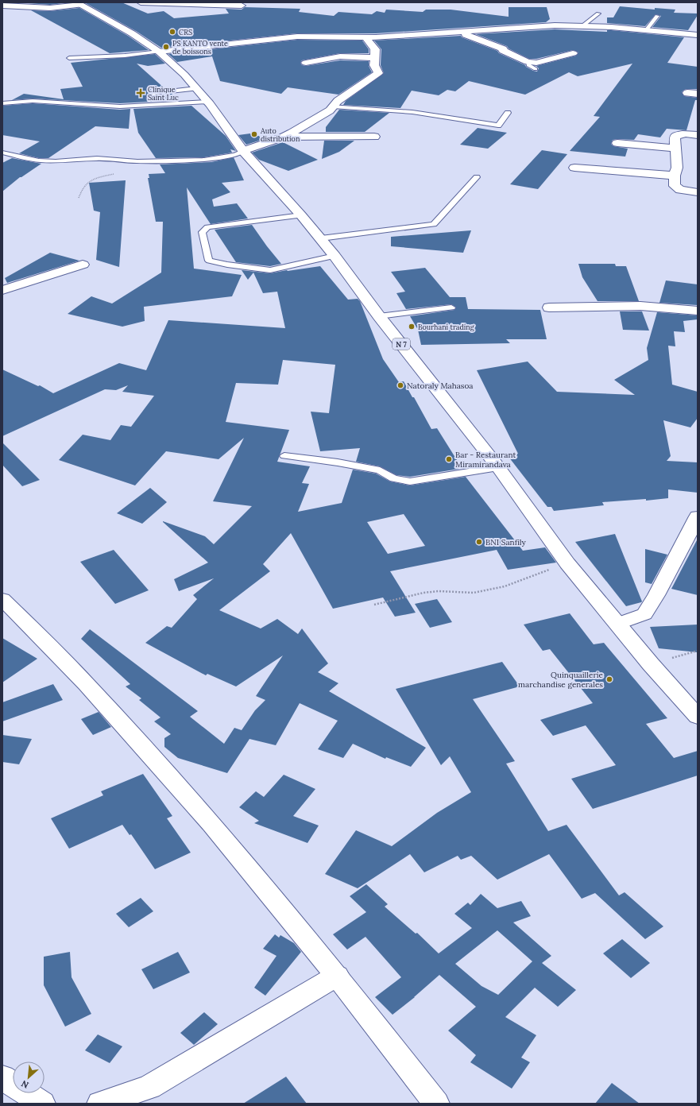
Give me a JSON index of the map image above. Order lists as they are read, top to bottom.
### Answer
{
  "streets": {
    "street": ["N 7"]
  },
  "places": {
    "other": [
      "CRS",
      "PS KANTO vente de boissons",
      "Auto distribution",
      "Bourhani trading",
      "Natoraly Mahasoa",
      "Bar - Restaurant Miramirandava",
      "BNI Sanfily",
      "Quinquaillerie marchandise generales"
    ],
    "health": ["Clinique Saint Luc"]
  },
  "north": "bottom left"
}
